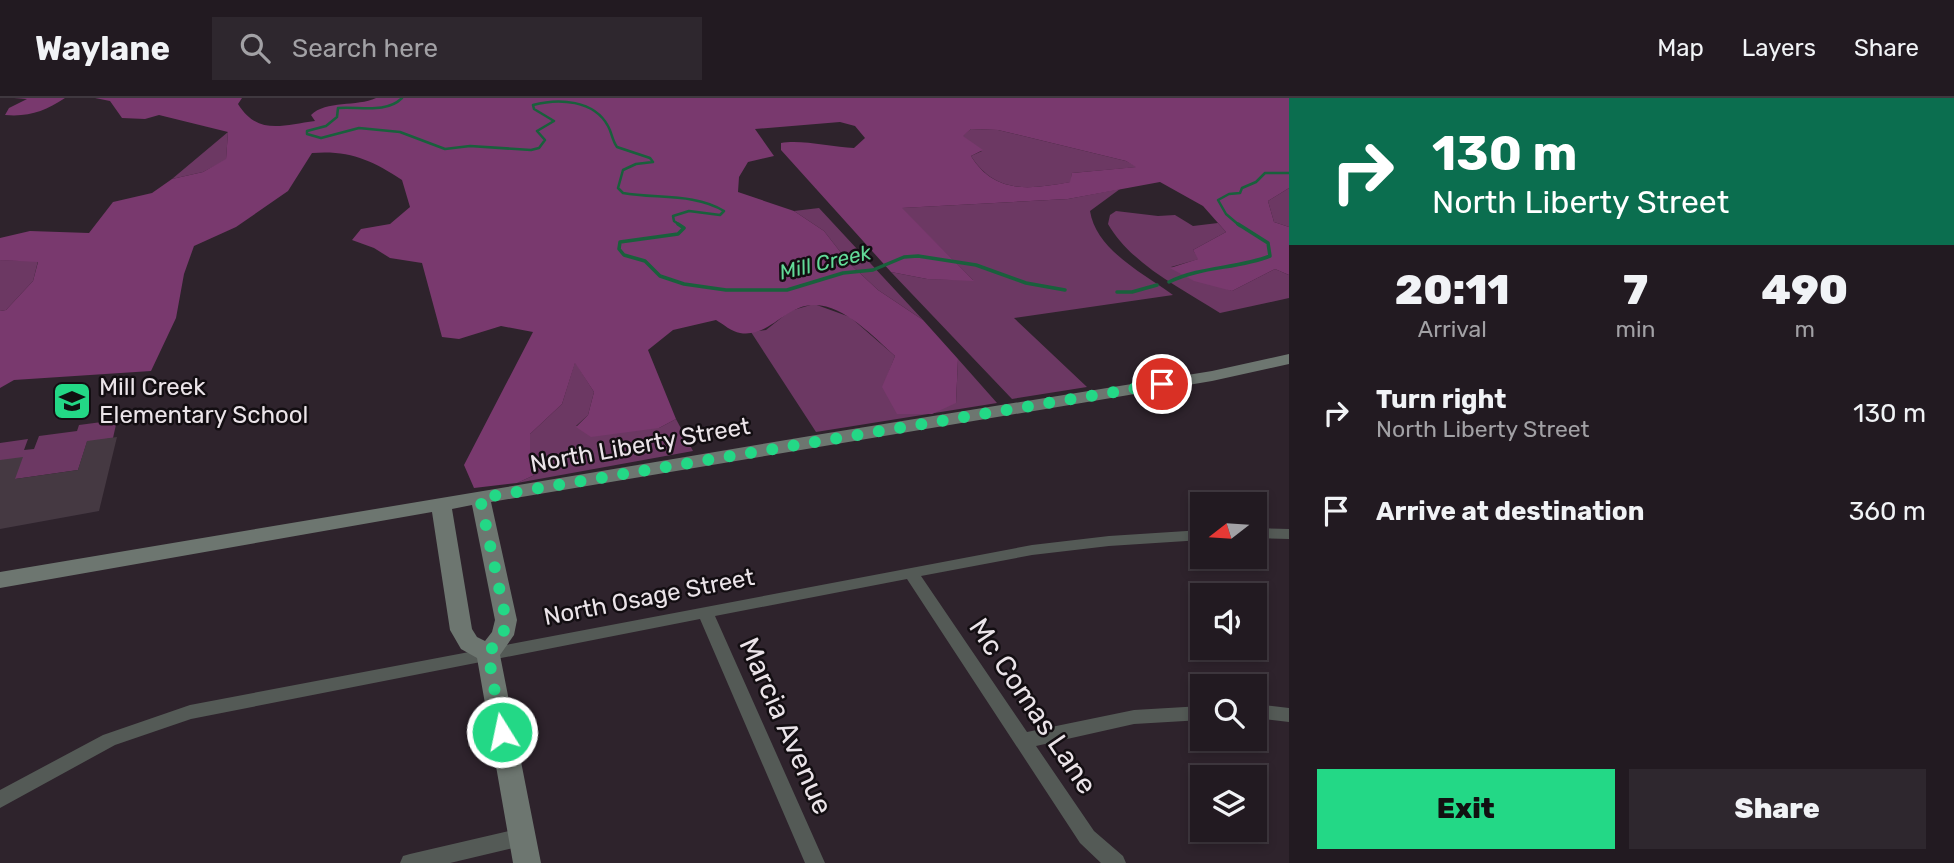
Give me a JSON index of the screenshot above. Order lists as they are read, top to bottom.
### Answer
{
  "streets": {
    "main road": ["North Liberty Street"],
    "street": ["North Osage Street", "Mc Comas Lane", "Marcia Avenue"]
  },
  "crossings": [
    ["North Osage Street", "Mc Comas Lane"],
    ["North Osage Street", "Marcia Avenue"]
  ],
  "water": ["Mill Creek"],
  "places": {
    "school or university": ["Mill Creek Elementary School"]
  },
  "north": "left",
  "page": {
    "header": "Waylane",
    "search": "Search here",
    "nav": ["Map", "Layers", "Share"],
    "turn": ["130 m", "North Liberty Street"],
    "eta": [
      "20:11",
      "Arrival",
      "7",
      "min",
      "490",
      "m"
    ],
    "list": [
      {
        "name": "Turn right",
        "note": "North Liberty Street",
        "value": "130 m"
      },
      {
        "name": "Arrive at destination",
        "value": "360 m"
      }
    ],
    "buttons": ["Exit", "Share"]
  }
}
